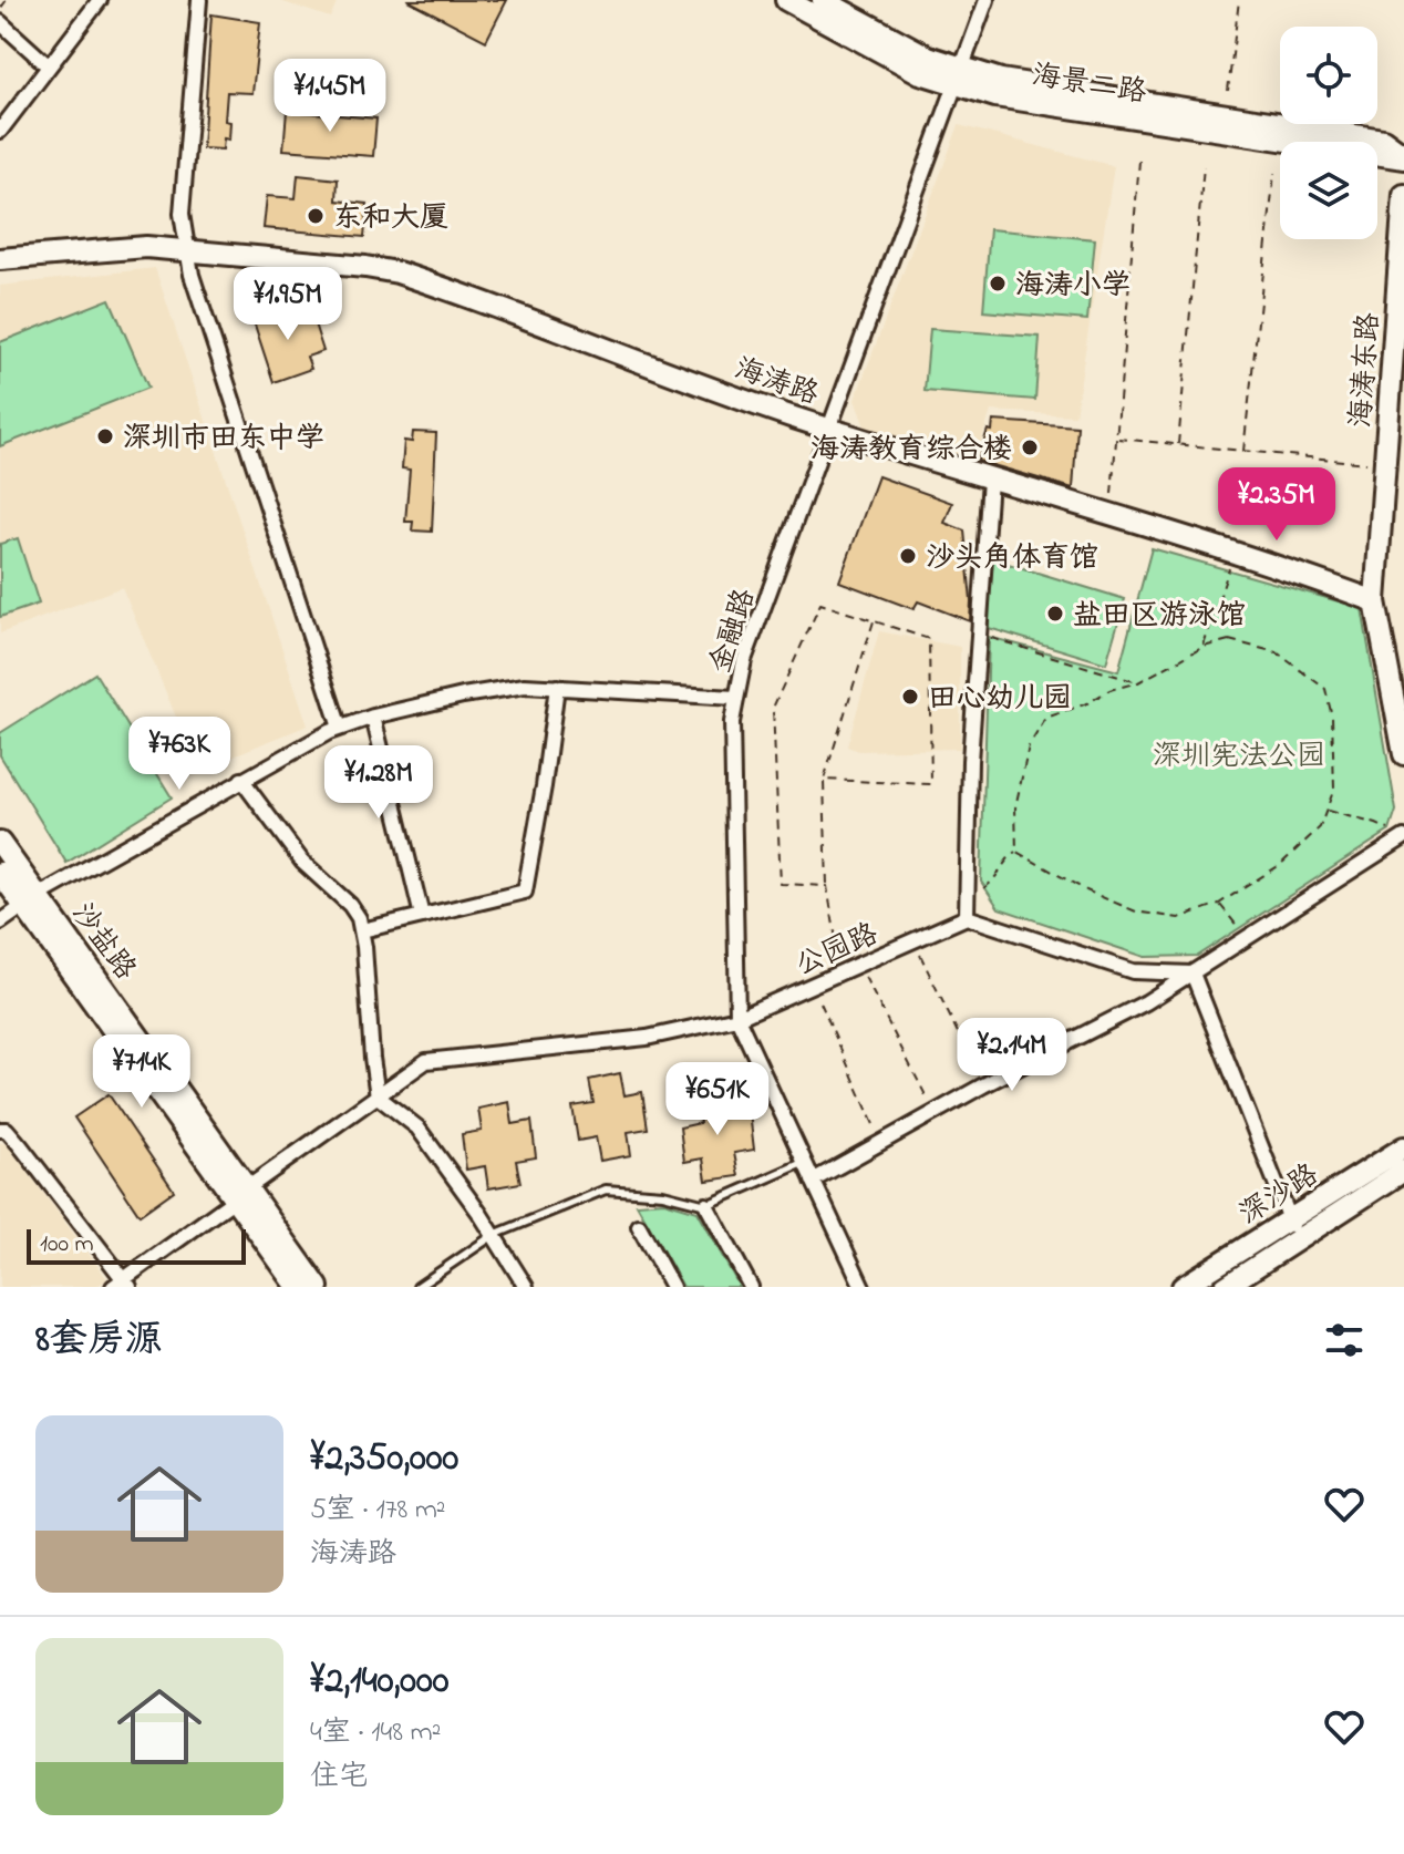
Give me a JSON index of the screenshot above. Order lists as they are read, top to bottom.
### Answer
{
  "streets": {
    "street": [
      "海景二路",
      "海涛东路",
      "海涛路",
      "金融路",
      "沙盐路",
      "公园路",
      "深沙路"
    ]
  },
  "crossings": [
    ["海景二路", "金融路"],
    ["海涛东路", "海涛路"],
    ["海涛路", "金融路"],
    ["金融路", "公园路"],
    ["沙盐路", "公园路"]
  ],
  "parks": ["深圳宪法公园"],
  "places": [
    "东和大厦",
    "海涛小学",
    "深圳市田东中学",
    "海涛教育综合楼",
    "沙头角体育馆",
    "盐田区游泳馆",
    "田心幼儿园"
  ],
  "scale_bar": "100 m",
  "page": {
    "price": [
      "¥1.45M",
      "¥1.95M",
      "¥2.35M",
      "¥763K",
      "¥1.28M",
      "¥2.14M",
      "¥714K",
      "¥651K"
    ],
    "scale": "100 m",
    "heading": "8套房源",
    "list": [
      {
        "name": "¥2,350,000",
        "note": "5室 · 178 m² · 海涛路"
      },
      {
        "name": "¥2,140,000",
        "note": "4室 · 148 m² · 住宅"
      }
    ]
  }
}
